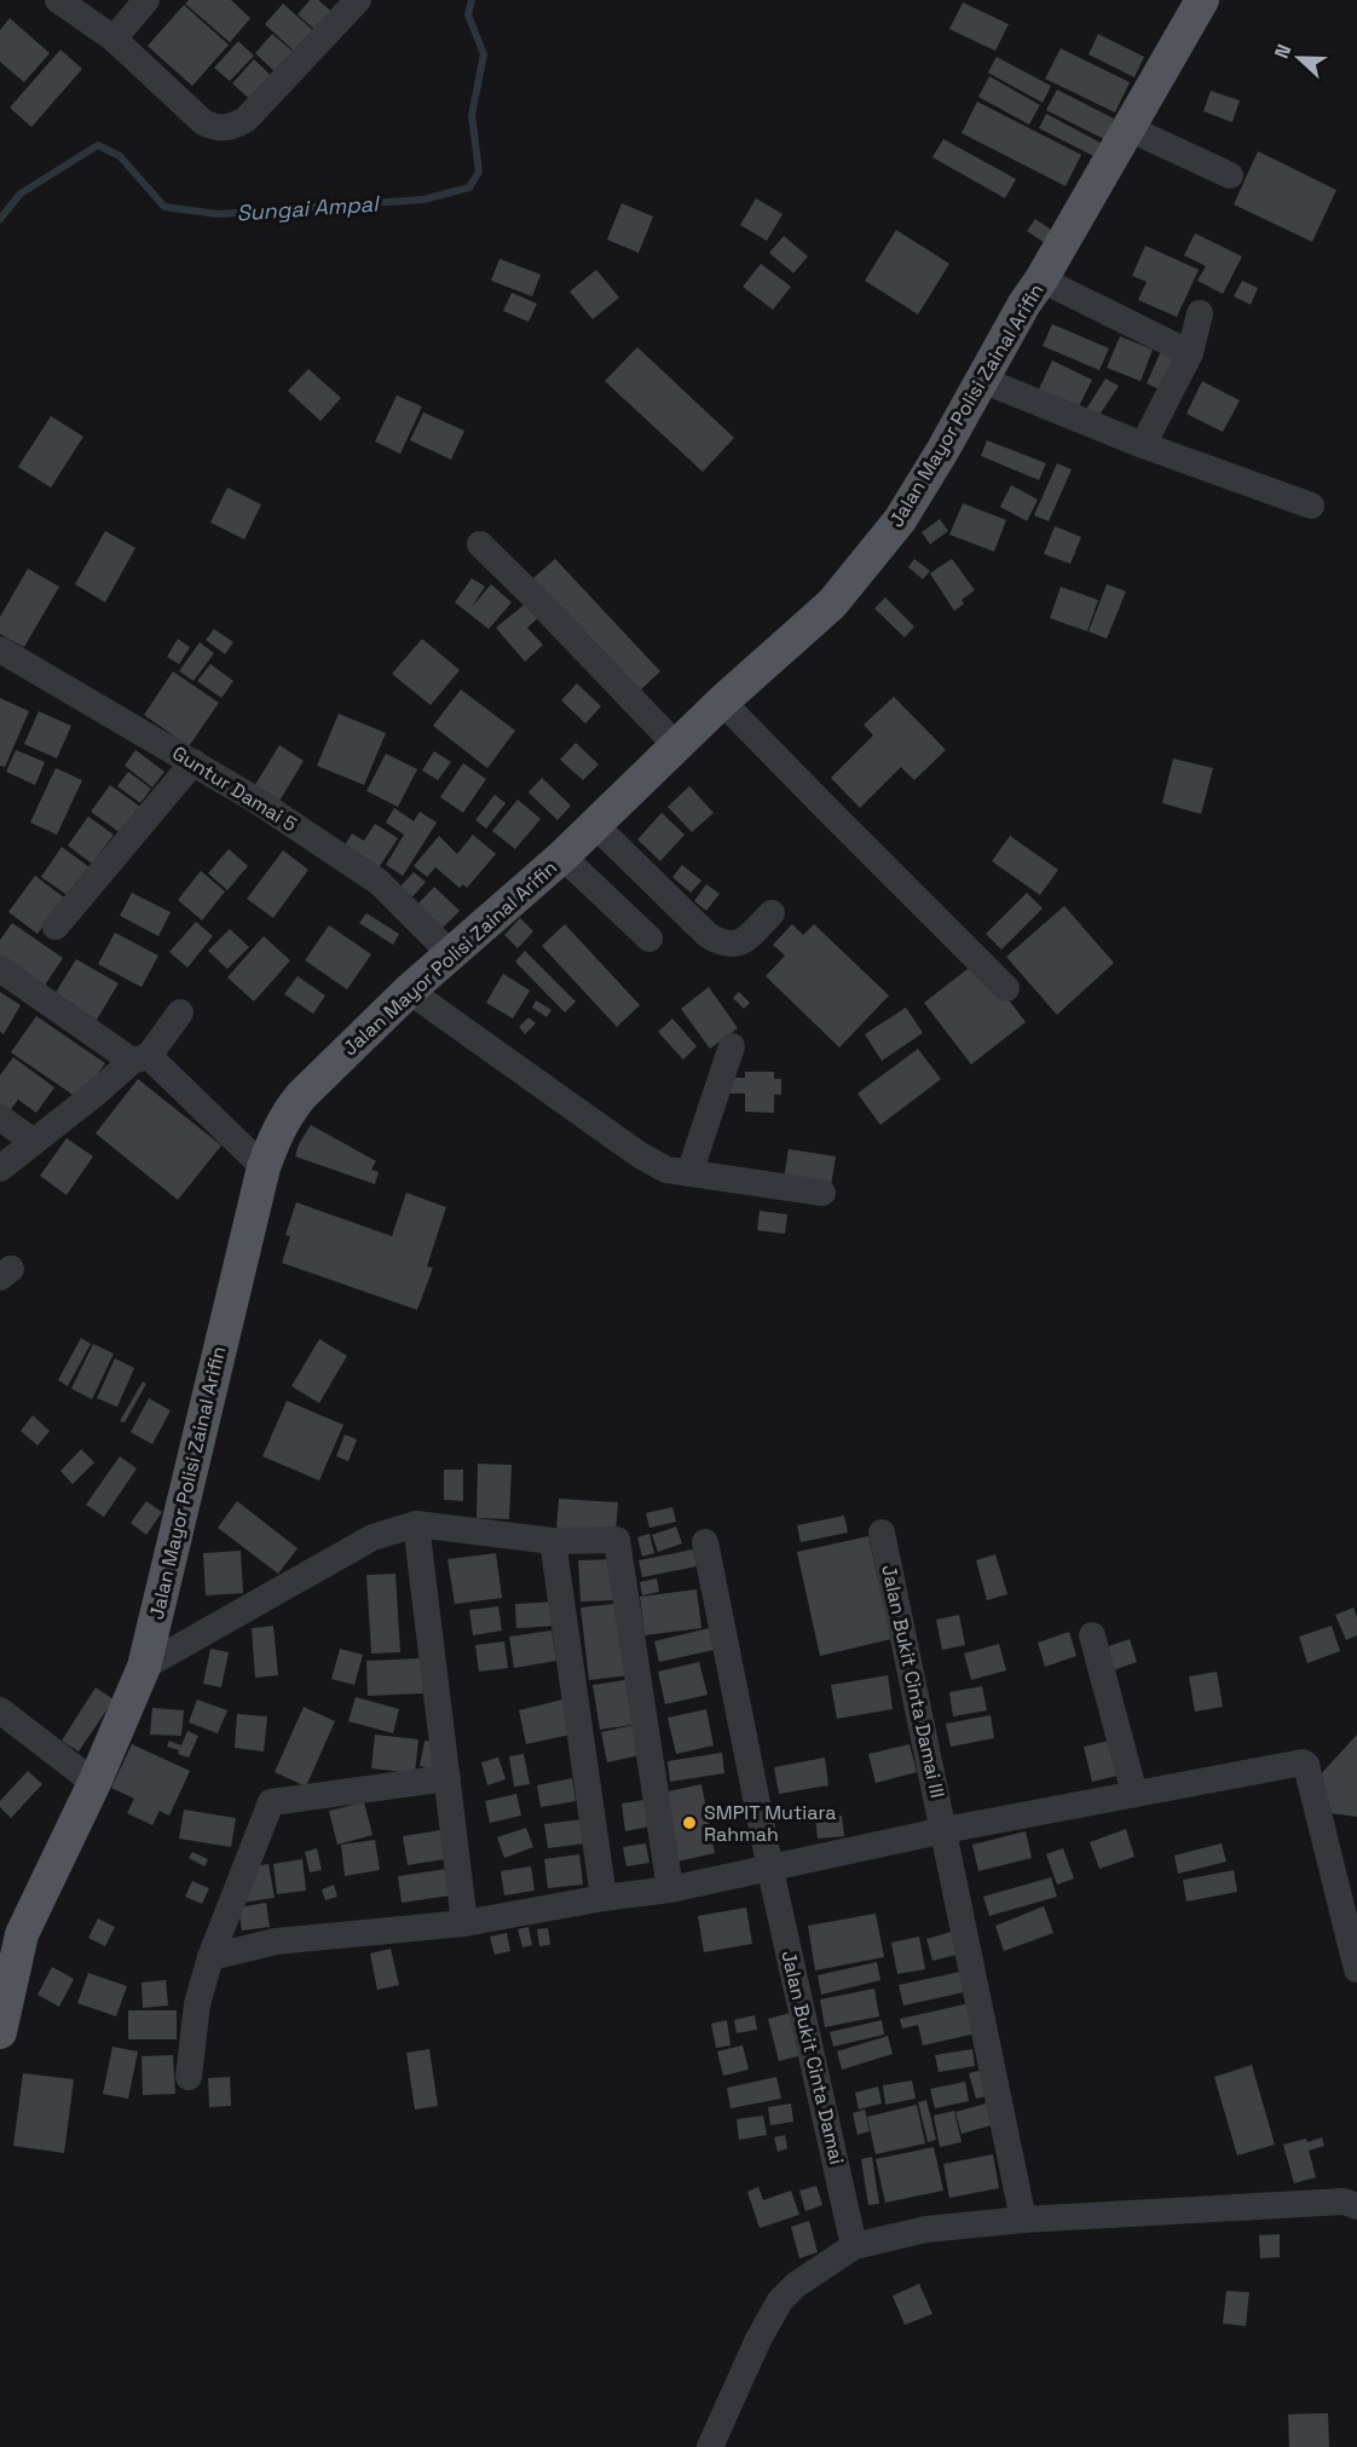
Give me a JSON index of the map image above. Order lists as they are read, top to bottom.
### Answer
{
  "streets": {
    "main road": ["Jalan Mayor Polisi Zainal Arifin"],
    "street": ["Guntur Damai 5", "Jalan Bukit Cinta Damai III", "Jalan Bukit Cinta Damai"]
  },
  "crossings": [
    ["Jalan Mayor Polisi Zainal Arifin", "Guntur Damai 5"]
  ],
  "water": ["Sungai Ampal"],
  "places": ["SMPIT Mutiara Rahmah"],
  "north": "left"
}
